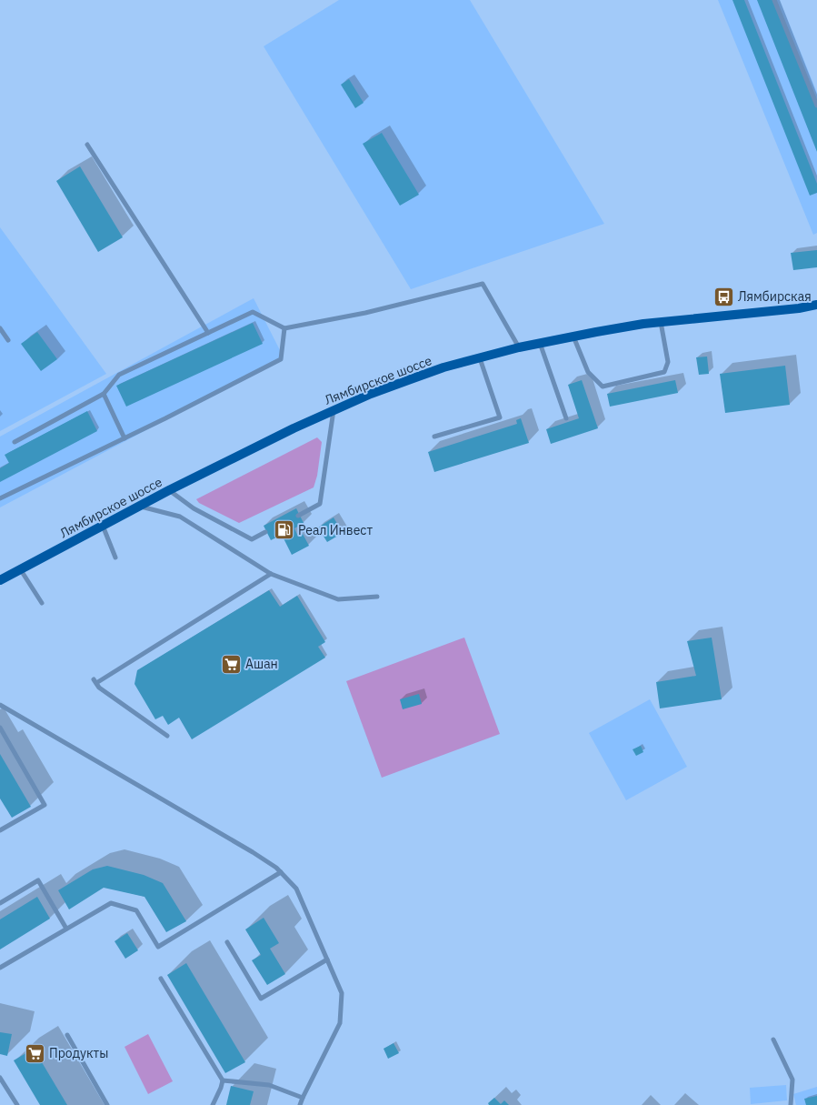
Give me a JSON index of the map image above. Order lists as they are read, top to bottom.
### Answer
{
  "streets": {
    "main road": ["Лямбирское шоссе"]
  },
  "places": {
    "bus stop": ["Лямбирская"],
    "fuel station": ["Реал Инвест"],
    "supermarket": ["Ашан", "Продукты"]
  }
}
